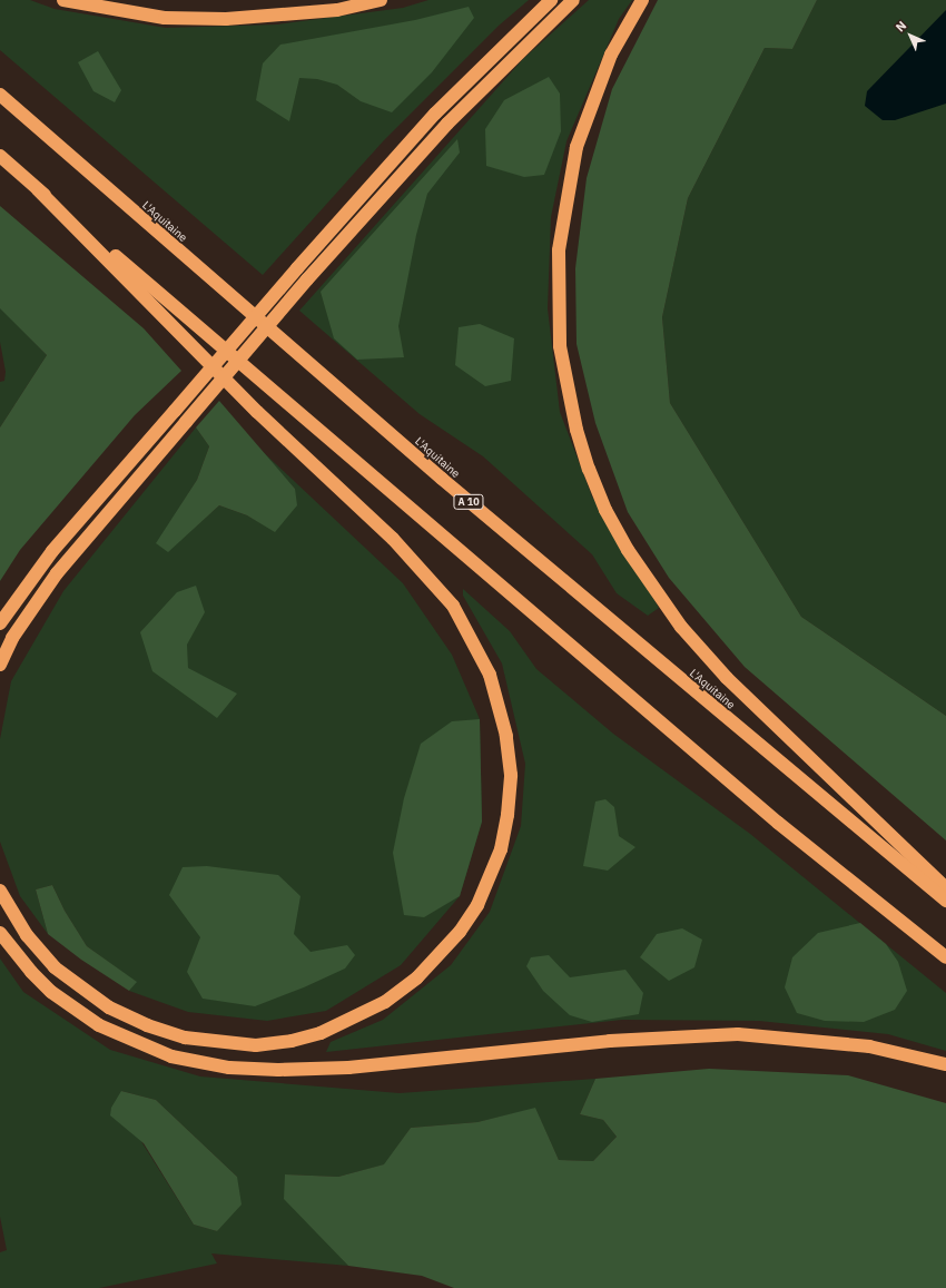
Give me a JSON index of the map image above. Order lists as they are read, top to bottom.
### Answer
{
  "streets": {
    "highway": ["L'Aquitaine", "A 10"]
  },
  "north": "top left"
}
